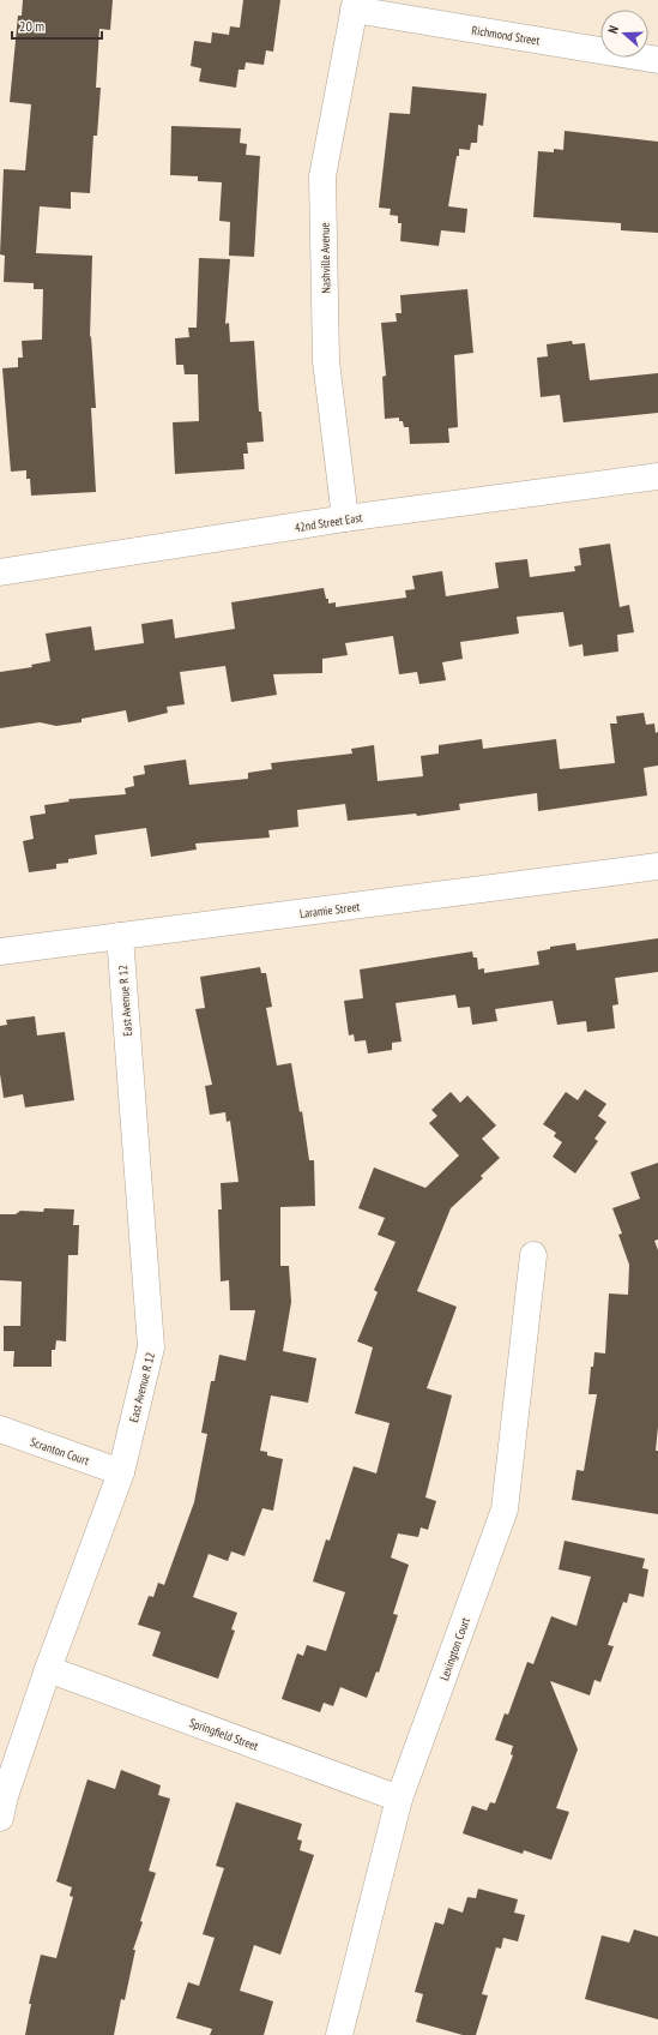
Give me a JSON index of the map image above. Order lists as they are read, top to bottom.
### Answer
{
  "streets": {
    "street": [
      "Richmond Street",
      "Nashville Avenue",
      "42nd Street East",
      "Laramie Street",
      "East Avenue R 12",
      "Scranton Court",
      "Lexington Court",
      "Springfield Street"
    ]
  },
  "crossings": [
    ["Richmond Street", "Nashville Avenue"],
    ["Nashville Avenue", "42nd Street East"],
    ["Laramie Street", "East Avenue R 12"],
    ["East Avenue R 12", "Scranton Court"],
    ["East Avenue R 12", "Springfield Street"],
    ["Lexington Court", "Springfield Street"]
  ],
  "scale_bar": "20 m",
  "north": "left"
}
